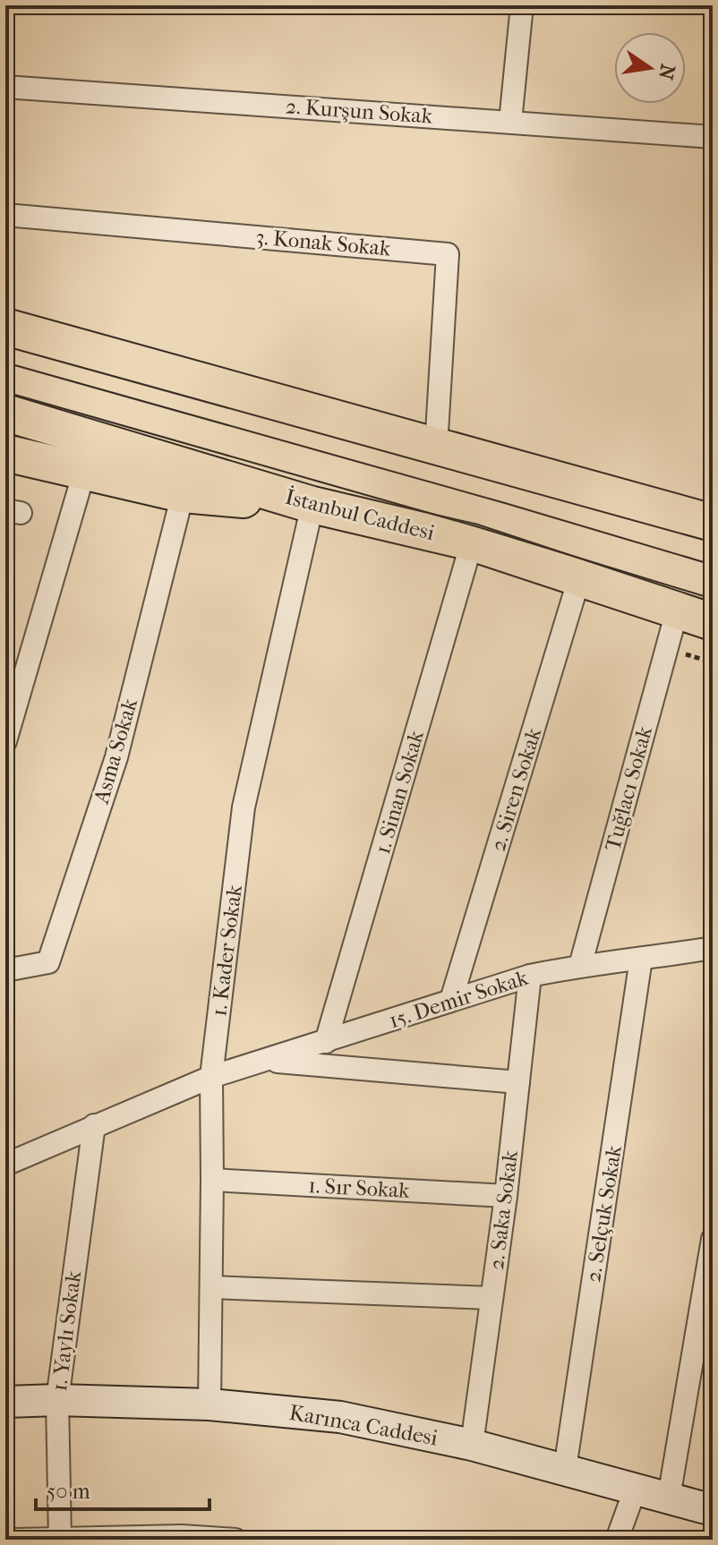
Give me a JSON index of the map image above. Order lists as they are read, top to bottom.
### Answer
{
  "streets": {
    "highway": ["İstanbul Caddesi"],
    "main road": ["Karınca Caddesi"],
    "street": [
      "2. Kurşun Sokak",
      "3. Konak Sokak",
      "Asma Sokak",
      "Tuğlacı Sokak",
      "2. Siren Sokak",
      "1. Sinan Sokak",
      "1. Kader Sokak",
      "15. Demir Sokak",
      "1. Sır Sokak",
      "2. Saka Sokak",
      "2. Selçuk Sokak",
      "1. Yaylı Sokak"
    ]
  },
  "crossings": [
    ["İstanbul Caddesi", "Tuğlacı Sokak"],
    ["İstanbul Caddesi", "2. Siren Sokak"],
    ["İstanbul Caddesi", "1. Sinan Sokak"],
    ["İstanbul Caddesi", "1. Kader Sokak"],
    ["Tuğlacı Sokak", "15. Demir Sokak"],
    ["2. Siren Sokak", "15. Demir Sokak"],
    ["1. Sinan Sokak", "15. Demir Sokak"],
    ["1. Kader Sokak", "15. Demir Sokak"],
    ["1. Kader Sokak", "1. Sır Sokak"],
    ["1. Kader Sokak", "Karınca Caddesi"],
    ["15. Demir Sokak", "2. Saka Sokak"],
    ["15. Demir Sokak", "2. Selçuk Sokak"],
    ["15. Demir Sokak", "1. Yaylı Sokak"],
    ["1. Sır Sokak", "2. Saka Sokak"],
    ["2. Saka Sokak", "Karınca Caddesi"],
    ["2. Selçuk Sokak", "Karınca Caddesi"],
    ["1. Yaylı Sokak", "Karınca Caddesi"]
  ],
  "scale_bar": "50 m",
  "north": "right"
}
